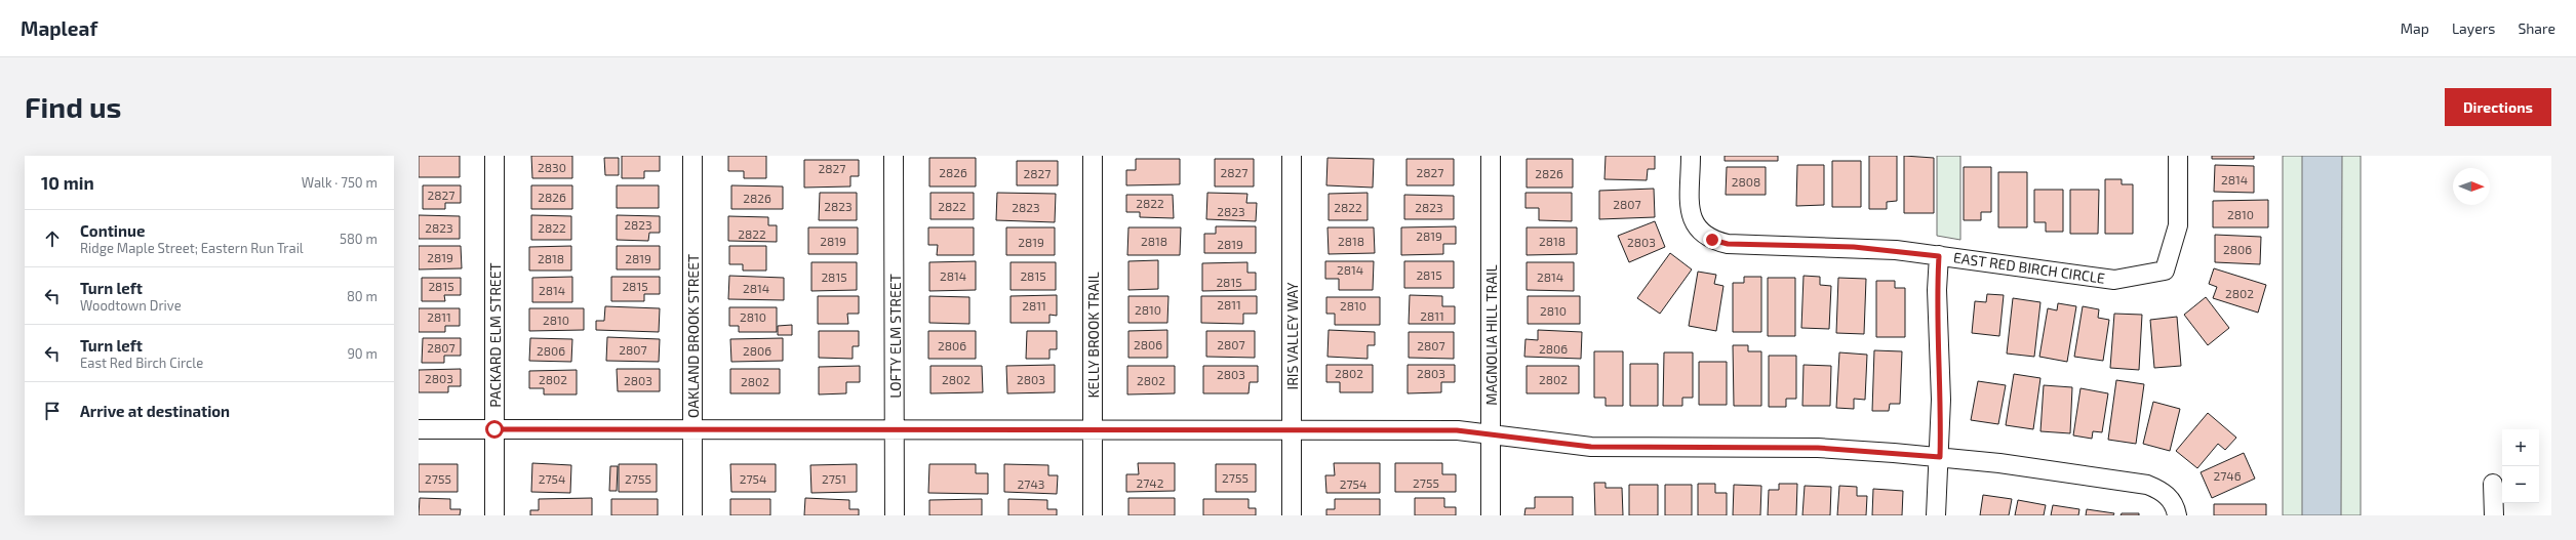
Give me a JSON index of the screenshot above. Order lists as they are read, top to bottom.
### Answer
{
  "streets": {
    "street": [
      "EAST RED BIRCH CIRCLE",
      "PACKARD ELM STREET",
      "KELLY BROOK TRAIL",
      "MAGNOLIA HILL TRAIL",
      "OAKLAND BROOK STREET",
      "LOFTY ELM STREET",
      "IRIS VALLEY WAY"
    ]
  },
  "house_numbers": [
    "2830",
    "2827",
    "2826",
    "2827",
    "2827",
    "2827",
    "2826",
    "2814",
    "2808",
    "2827",
    "2826",
    "2826",
    "2822",
    "2807",
    "2823",
    "2822",
    "2823",
    "2822",
    "2823",
    "2823",
    "2810",
    "2823",
    "2823",
    "2822",
    "2822",
    "2819",
    "2819",
    "2818",
    "2818",
    "2818",
    "2819",
    "2803",
    "2819",
    "2806",
    "2819",
    "2818",
    "2819",
    "2814",
    "2815",
    "2814",
    "2815",
    "2815",
    "2814",
    "2815",
    "2815",
    "2815",
    "2814",
    "2814",
    "2802",
    "2811",
    "2811",
    "2810",
    "2810",
    "2810",
    "2811",
    "2811",
    "2810",
    "2810",
    "2806",
    "2807",
    "2806",
    "2807",
    "2807",
    "2806",
    "2807",
    "2806",
    "2806",
    "2802",
    "2803",
    "2803",
    "2803",
    "2802",
    "2802",
    "2803",
    "2802",
    "2803",
    "2802",
    "2802",
    "2746",
    "2755",
    "2755",
    "2754",
    "2755",
    "2754",
    "2751",
    "2742",
    "2755",
    "2743",
    "2754"
  ],
  "north": "right",
  "page": {
    "header": "Mapleaf",
    "nav": ["Map", "Layers", "Share"],
    "buttons": "Directions",
    "title": "Find us",
    "heading": ["10 min", "Walk · 750 m"],
    "list": [
      ["Continue", "Ridge Maple Street; Eastern Run Trail", "580 m"],
      ["Turn left", "Woodtown Drive", "80 m"],
      ["Turn left", "East Red Birch Circle", "90 m"],
      "Arrive at destination"
    ],
    "map_buttons": ["+", "−"]
  }
}
